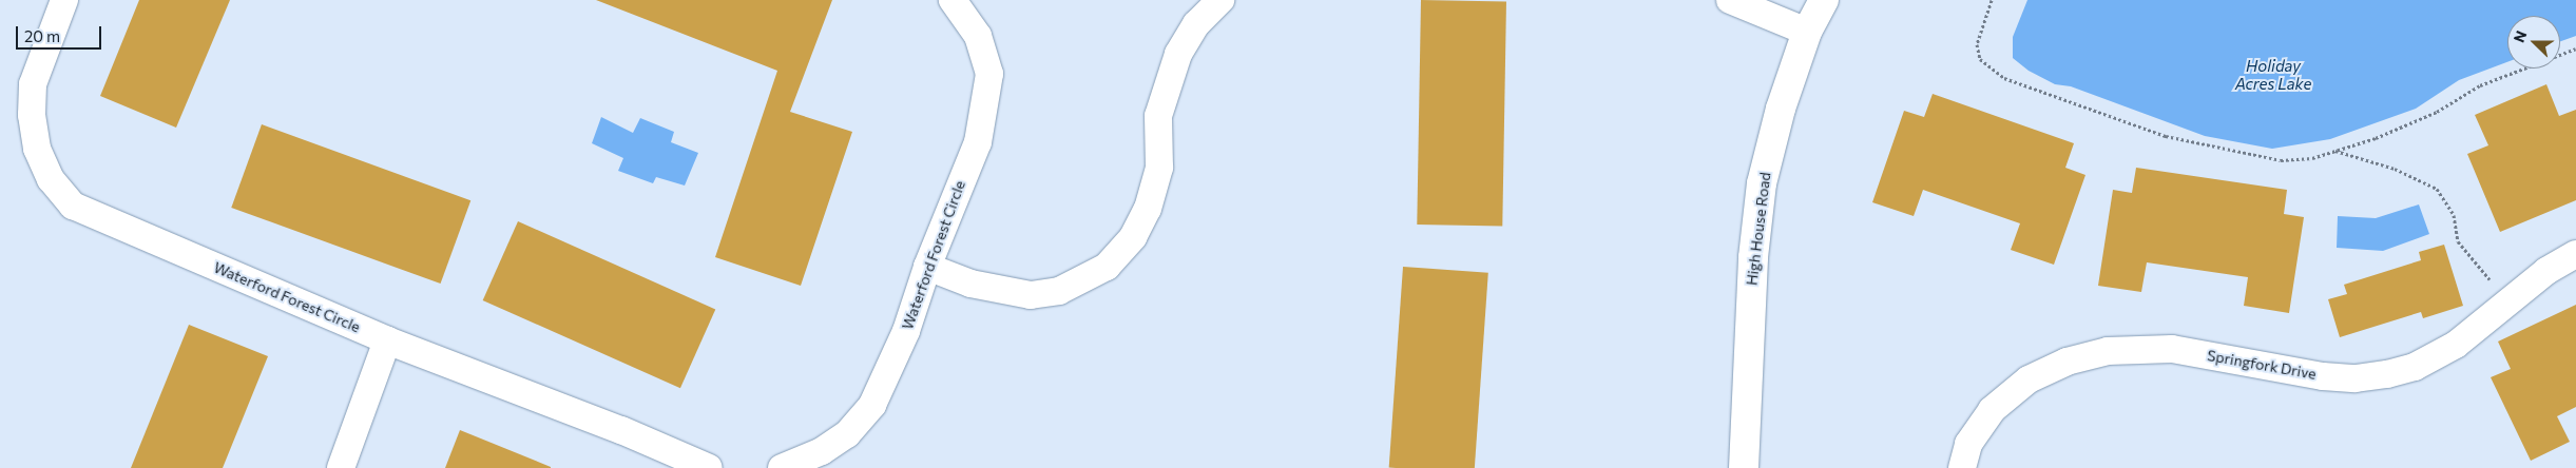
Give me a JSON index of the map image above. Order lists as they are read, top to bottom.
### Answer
{
  "streets": {
    "main road": ["High House Road"],
    "street": ["Waterford Forest Circle", "Springfork Drive"]
  },
  "water": ["Holiday Acres Lake"],
  "scale_bar": "20 m",
  "north": "left"
}
